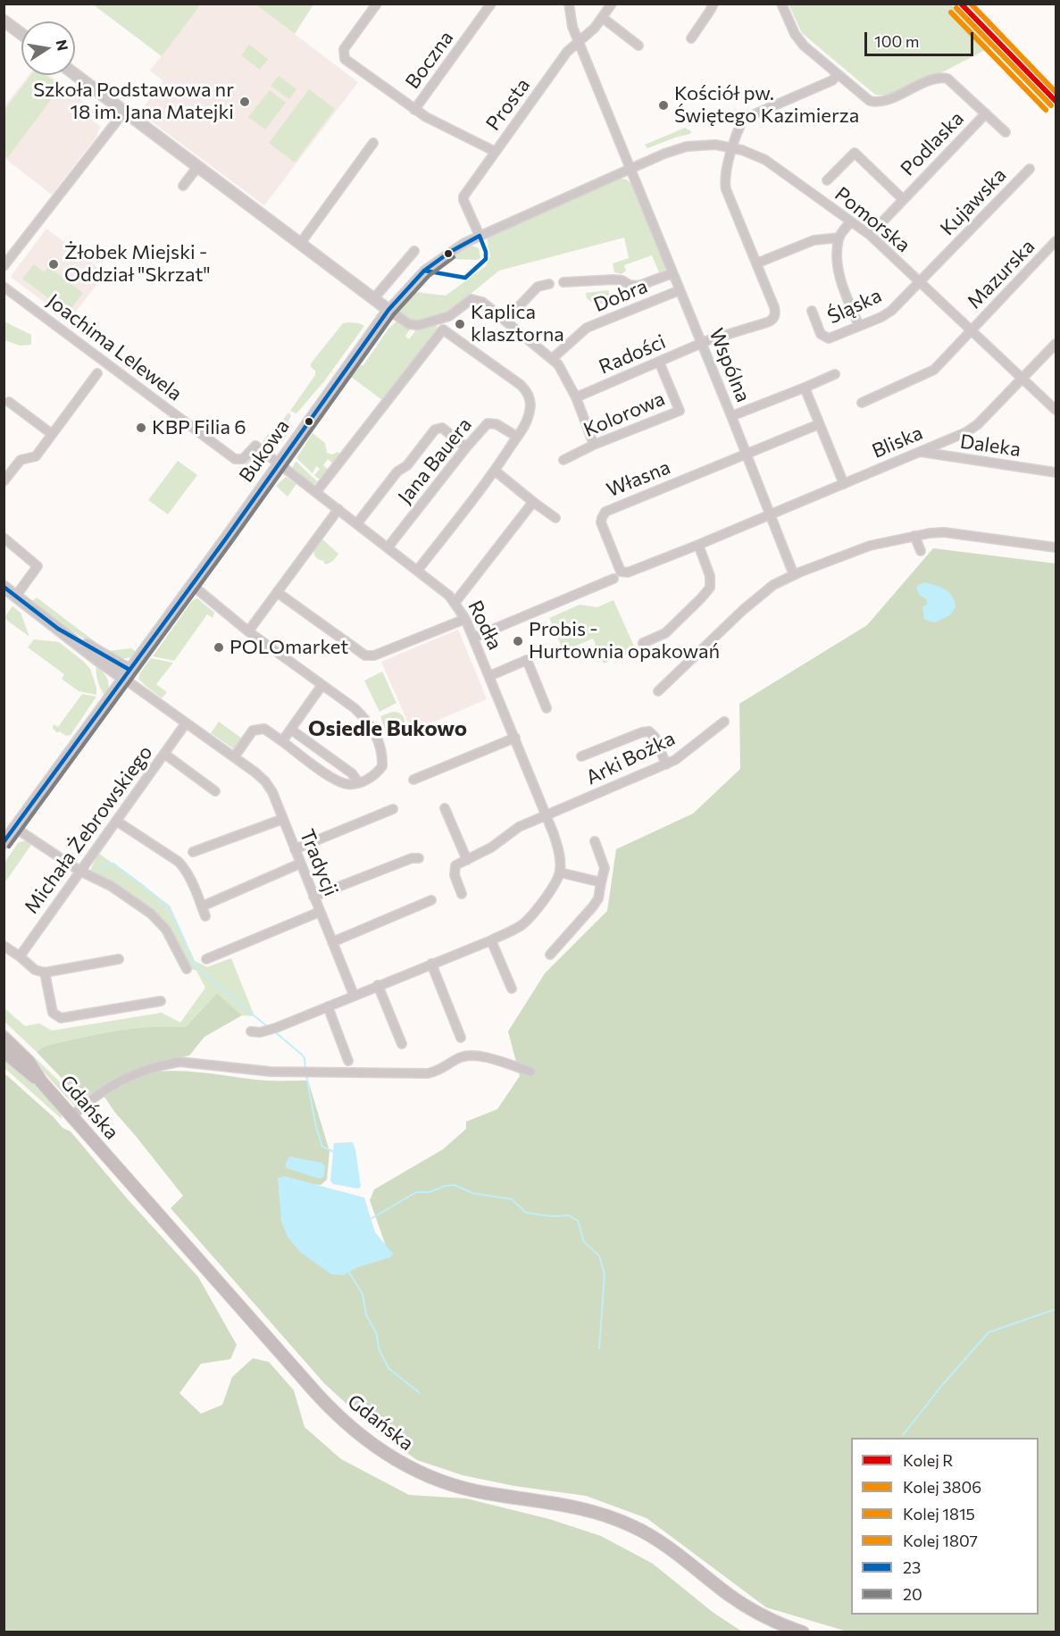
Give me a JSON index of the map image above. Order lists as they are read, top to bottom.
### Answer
{
  "streets": {
    "main road": ["Gdańska"],
    "street": [
      "Boczna",
      "Prosta",
      "Podlaska",
      "Kujawska",
      "Pomorska",
      "Mazurska",
      "Dobra",
      "Śląska",
      "Joachima Lelewela",
      "Radości",
      "Wspólna",
      "Kolorowa",
      "Bliska",
      "Daleka",
      "Bukowa",
      "Jana Bauera",
      "Własna",
      "Rodła",
      "Arki Bożka",
      "Michała Żebrowskiego",
      "Tradycji"
    ]
  },
  "crossings": [
    ["Boczna", "Prosta"],
    ["Prosta", "Wspólna"],
    ["Prosta", "Bukowa"],
    ["Podlaska", "Pomorska"],
    ["Kujawska", "Pomorska"],
    ["Kujawska", "Śląska"],
    ["Pomorska", "Mazurska"],
    ["Pomorska", "Śląska"],
    ["Pomorska", "Wspólna"],
    ["Pomorska", "Bliska"],
    ["Pomorska", "Bukowa"],
    ["Dobra", "Wspólna"],
    ["Joachima Lelewela", "Bukowa"],
    ["Joachima Lelewela", "Rodła"],
    ["Radości", "Wspólna"],
    ["Radości", "Kolorowa"],
    ["Wspólna", "Bliska"],
    ["Wspólna", "Bukowa"],
    ["Wspólna", "Własna"],
    ["Bliska", "Daleka"],
    ["Bliska", "Własna"],
    ["Bukowa", "Rodła"],
    ["Bukowa", "Tradycji"],
    ["Jana Bauera", "Rodła"],
    ["Rodła", "Arki Bożka"],
    ["Michała Żebrowskiego", "Tradycji"]
  ],
  "districts": ["Osiedle Bukowo"],
  "places": [
    "Szkoła Podstawowa nr 18 im. Jana Matejki",
    "Kościół pw. Świętego Kazimierza",
    "Żłobek Miejski - Oddział \"Skrzat\"",
    "Kaplica klasztorna",
    "KBP Filia 6",
    "Probis - Hurtownia opakowań",
    "POLOmarket"
  ],
  "lines": [
    "rail line R",
    "rail line 1815",
    "rail line 3806",
    "rail line 1807",
    "transit line 23",
    "transit line 20"
  ],
  "legend": [
    "Kolej R",
    "Kolej 3806",
    "Kolej 1815",
    "Kolej 1807",
    "23",
    "20"
  ],
  "scale_bar": "100 m",
  "north": "right"
}
